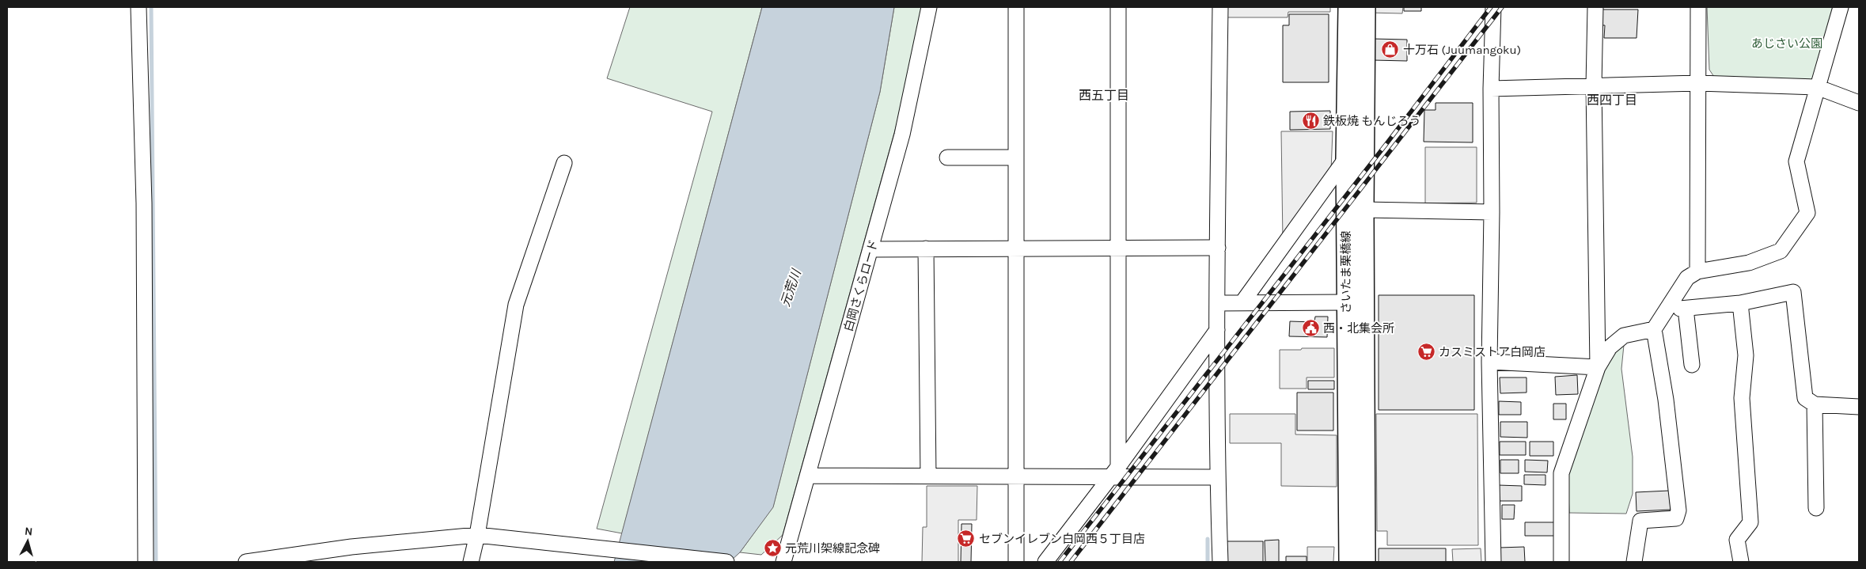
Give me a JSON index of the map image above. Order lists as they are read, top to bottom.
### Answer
{
  "streets": {
    "main road": ["さいたま栗橋線"],
    "street": ["白岡さくらロード"]
  },
  "districts": ["西五丁目", "西四丁目"],
  "water": ["元荒川"],
  "parks": ["あじさい公園"],
  "places": {
    "shop": ["十万石 (Juumangoku)"],
    "restaurant": ["鉄板焼 もんじろう"],
    "public building": ["西・北集会所"],
    "supermarket": ["カスミストア白岡店", "セブンイレブン白岡西５丁目店"],
    "place": ["元荒川架線記念碑"]
  },
  "north": "top"
}
